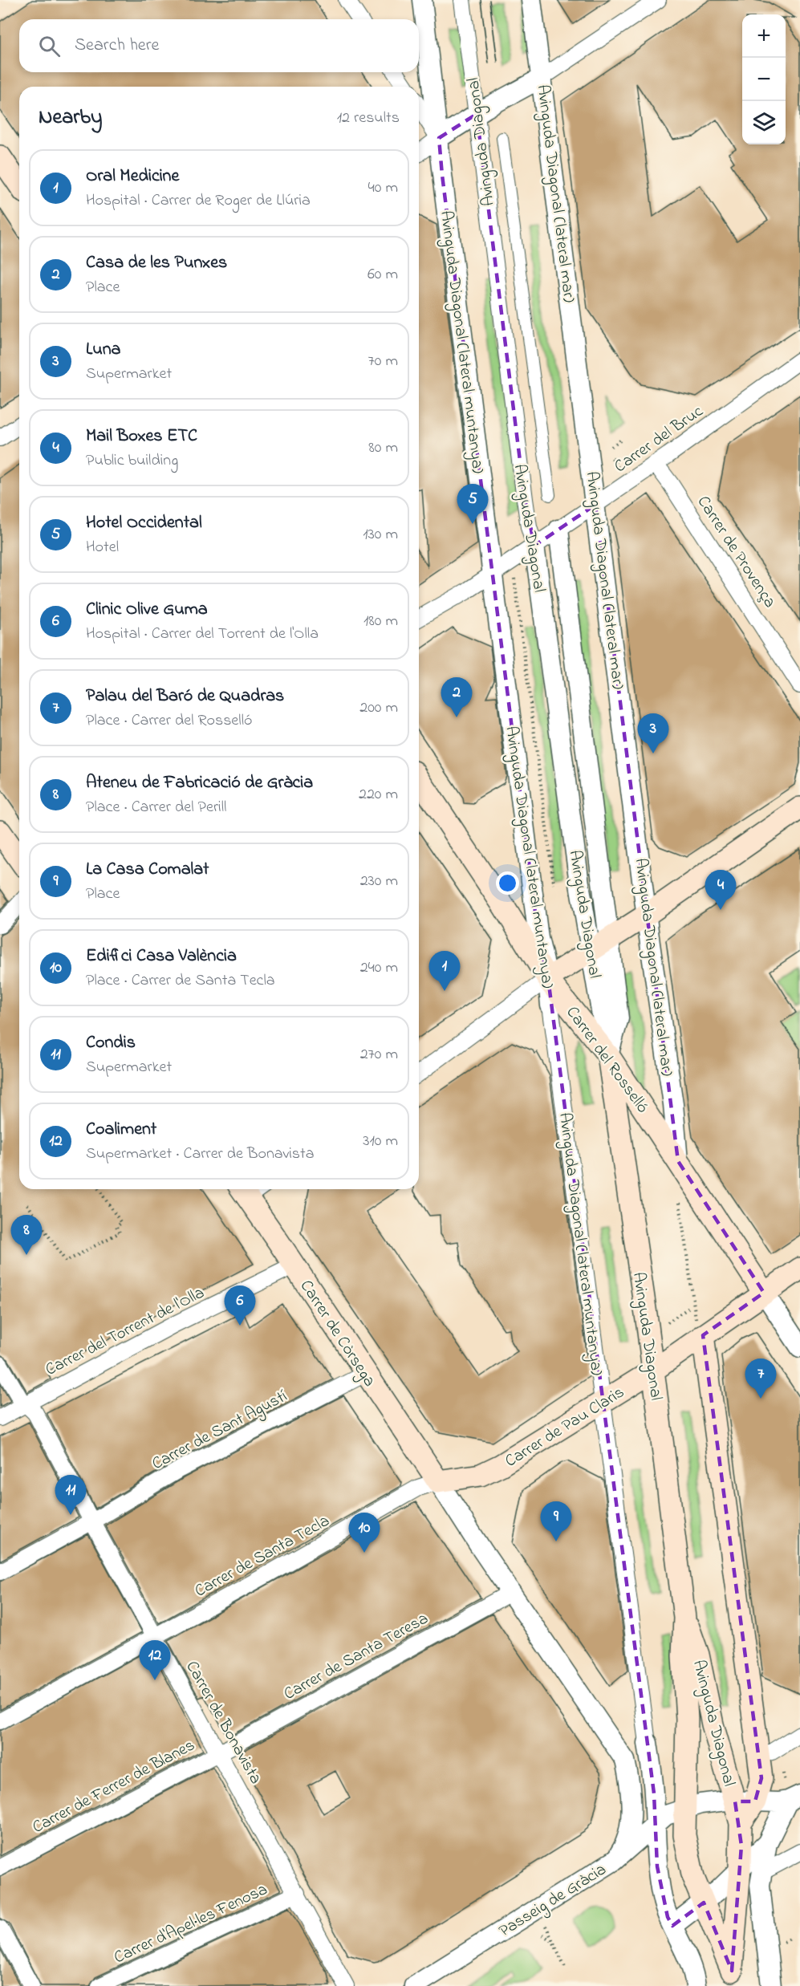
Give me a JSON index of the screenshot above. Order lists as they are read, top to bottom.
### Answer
{
  "streets": {
    "main road": [
      "Avinguda Diagonal",
      "Carrer del Rosselló",
      "Carrer de Còrsega",
      "Carrer de Pau Claris"
    ],
    "street": [
      "Avinguda Diagonal (lateral mar)",
      "Avinguda Diagonal (lateral muntanya)",
      "Carrer del Bruc",
      "Carrer de Provença",
      "Carrer del Torrent de l'Olla",
      "Carrer de Sant Agustí",
      "Carrer de Santa Tecla",
      "Carrer de Santa Teresa",
      "Carrer de Bonavista",
      "Carrer de Ferrer de Blanes",
      "Passeig de Gràcia",
      "Carrer d'Apel·les Fenosa"
    ]
  },
  "crossings": [
    ["Avinguda Diagonal", "Carrer del Bruc"],
    ["Avinguda Diagonal", "Carrer del Rosselló"],
    ["Avinguda Diagonal", "Carrer de Pau Claris"],
    ["Avinguda Diagonal", "Passeig de Gràcia"],
    ["Avinguda Diagonal (lateral mar)", "Carrer del Bruc"],
    ["Avinguda Diagonal (lateral mar)", "Carrer del Rosselló"],
    ["Avinguda Diagonal (lateral muntanya)", "Carrer del Bruc"],
    ["Avinguda Diagonal (lateral muntanya)", "Carrer del Rosselló"],
    ["Avinguda Diagonal (lateral muntanya)", "Carrer de Pau Claris"],
    ["Carrer del Bruc", "Carrer de Provença"],
    ["Carrer del Rosselló", "Carrer de Pau Claris"],
    ["Carrer del Torrent de l'Olla", "Carrer de Còrsega"],
    ["Carrer del Torrent de l'Olla", "Carrer de Bonavista"],
    ["Carrer de Còrsega", "Carrer de Pau Claris"],
    ["Carrer de Còrsega", "Carrer de Sant Agustí"],
    ["Carrer de Còrsega", "Carrer de Santa Tecla"],
    ["Carrer de Pau Claris", "Carrer de Santa Tecla"],
    ["Carrer de Sant Agustí", "Carrer de Bonavista"],
    ["Carrer de Santa Tecla", "Carrer de Bonavista"],
    ["Carrer de Santa Teresa", "Carrer de Bonavista"],
    ["Carrer de Santa Teresa", "Carrer de Ferrer de Blanes"],
    ["Carrer de Bonavista", "Carrer de Ferrer de Blanes"],
    ["Carrer de Bonavista", "Carrer d'Apel·les Fenosa"]
  ],
  "page": {
    "map_buttons": ["+", "−"],
    "search": "Search here",
    "heading": ["Nearby", "12 results"],
    "list": [
      {
        "mark": "1",
        "name": "Oral Medicine",
        "note": "Hospital · Carrer de Roger de Llúria",
        "value": "40 m"
      },
      {
        "mark": "2",
        "name": "Casa de les Punxes",
        "note": "Place",
        "value": "60 m"
      },
      {
        "mark": "3",
        "name": "Luna",
        "note": "Supermarket",
        "value": "70 m"
      },
      {
        "mark": "4",
        "name": "Mail Boxes ETC",
        "note": "Public building",
        "value": "80 m"
      },
      {
        "mark": "5",
        "name": "Hotel Occidental",
        "note": "Hotel",
        "value": "130 m"
      },
      {
        "mark": "6",
        "name": "Clinic Olive Guma",
        "note": "Hospital · Carrer del Torrent de l'Olla",
        "value": "180 m"
      },
      {
        "mark": "7",
        "name": "Palau del Baró de Quadras",
        "note": "Place · Carrer del Rosselló",
        "value": "200 m"
      },
      {
        "mark": "8",
        "name": "Ateneu de Fabricació de Gràcia",
        "note": "Place · Carrer del Perill",
        "value": "220 m"
      },
      {
        "mark": "9",
        "name": "La Casa Comalat",
        "note": "Place",
        "value": "230 m"
      },
      {
        "mark": "10",
        "name": "Edifici Casa València",
        "note": "Place · Carrer de Santa Tecla",
        "value": "240 m"
      },
      {
        "mark": "11",
        "name": "Condis",
        "note": "Supermarket",
        "value": "270 m"
      },
      {
        "mark": "12",
        "name": "Coaliment",
        "note": "Supermarket · Carrer de Bonavista",
        "value": "310 m"
      }
    ],
    "pins": [
      "5",
      "2",
      "3",
      "4",
      "1",
      "8",
      "6",
      "7",
      "11",
      "9",
      "10",
      "12"
    ]
  }
}
